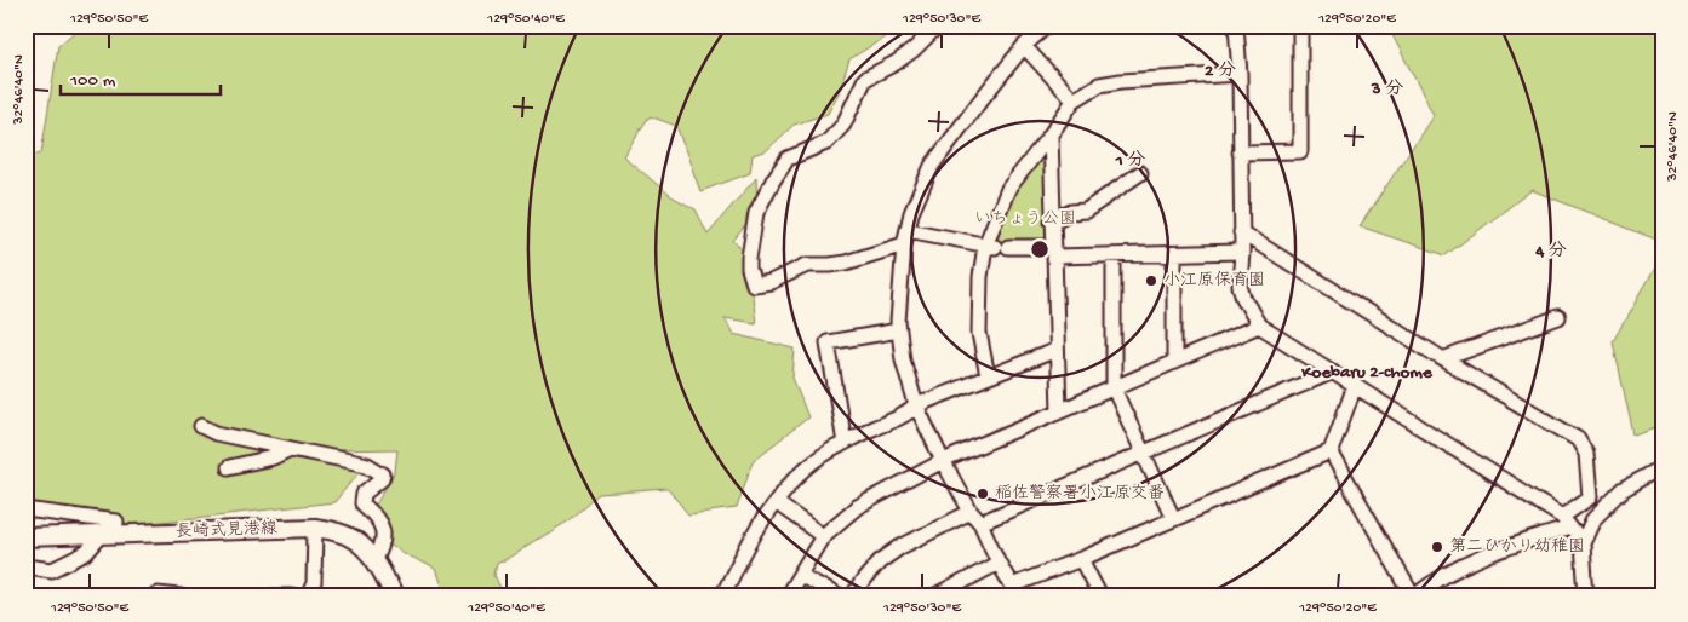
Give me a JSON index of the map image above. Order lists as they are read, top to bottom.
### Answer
{
  "streets": {
    "main road": ["長崎式見港線"]
  },
  "districts": ["Koebaru 2-chome"],
  "parks": ["いちょう公園"],
  "places": ["小江原保育園", "稲佐警察署小江原交番", "第二ひかり幼稚園"],
  "scale_bar": "100 m",
  "coordinates": [
    "129°50'50\"E",
    "129°50'40\"E",
    "129°50'30\"E",
    "129°50'20\"E",
    "32°46'40\"N"
  ],
  "rings": [
    "2 分",
    "3 分",
    "1 分",
    "4 分"
  ]
}
